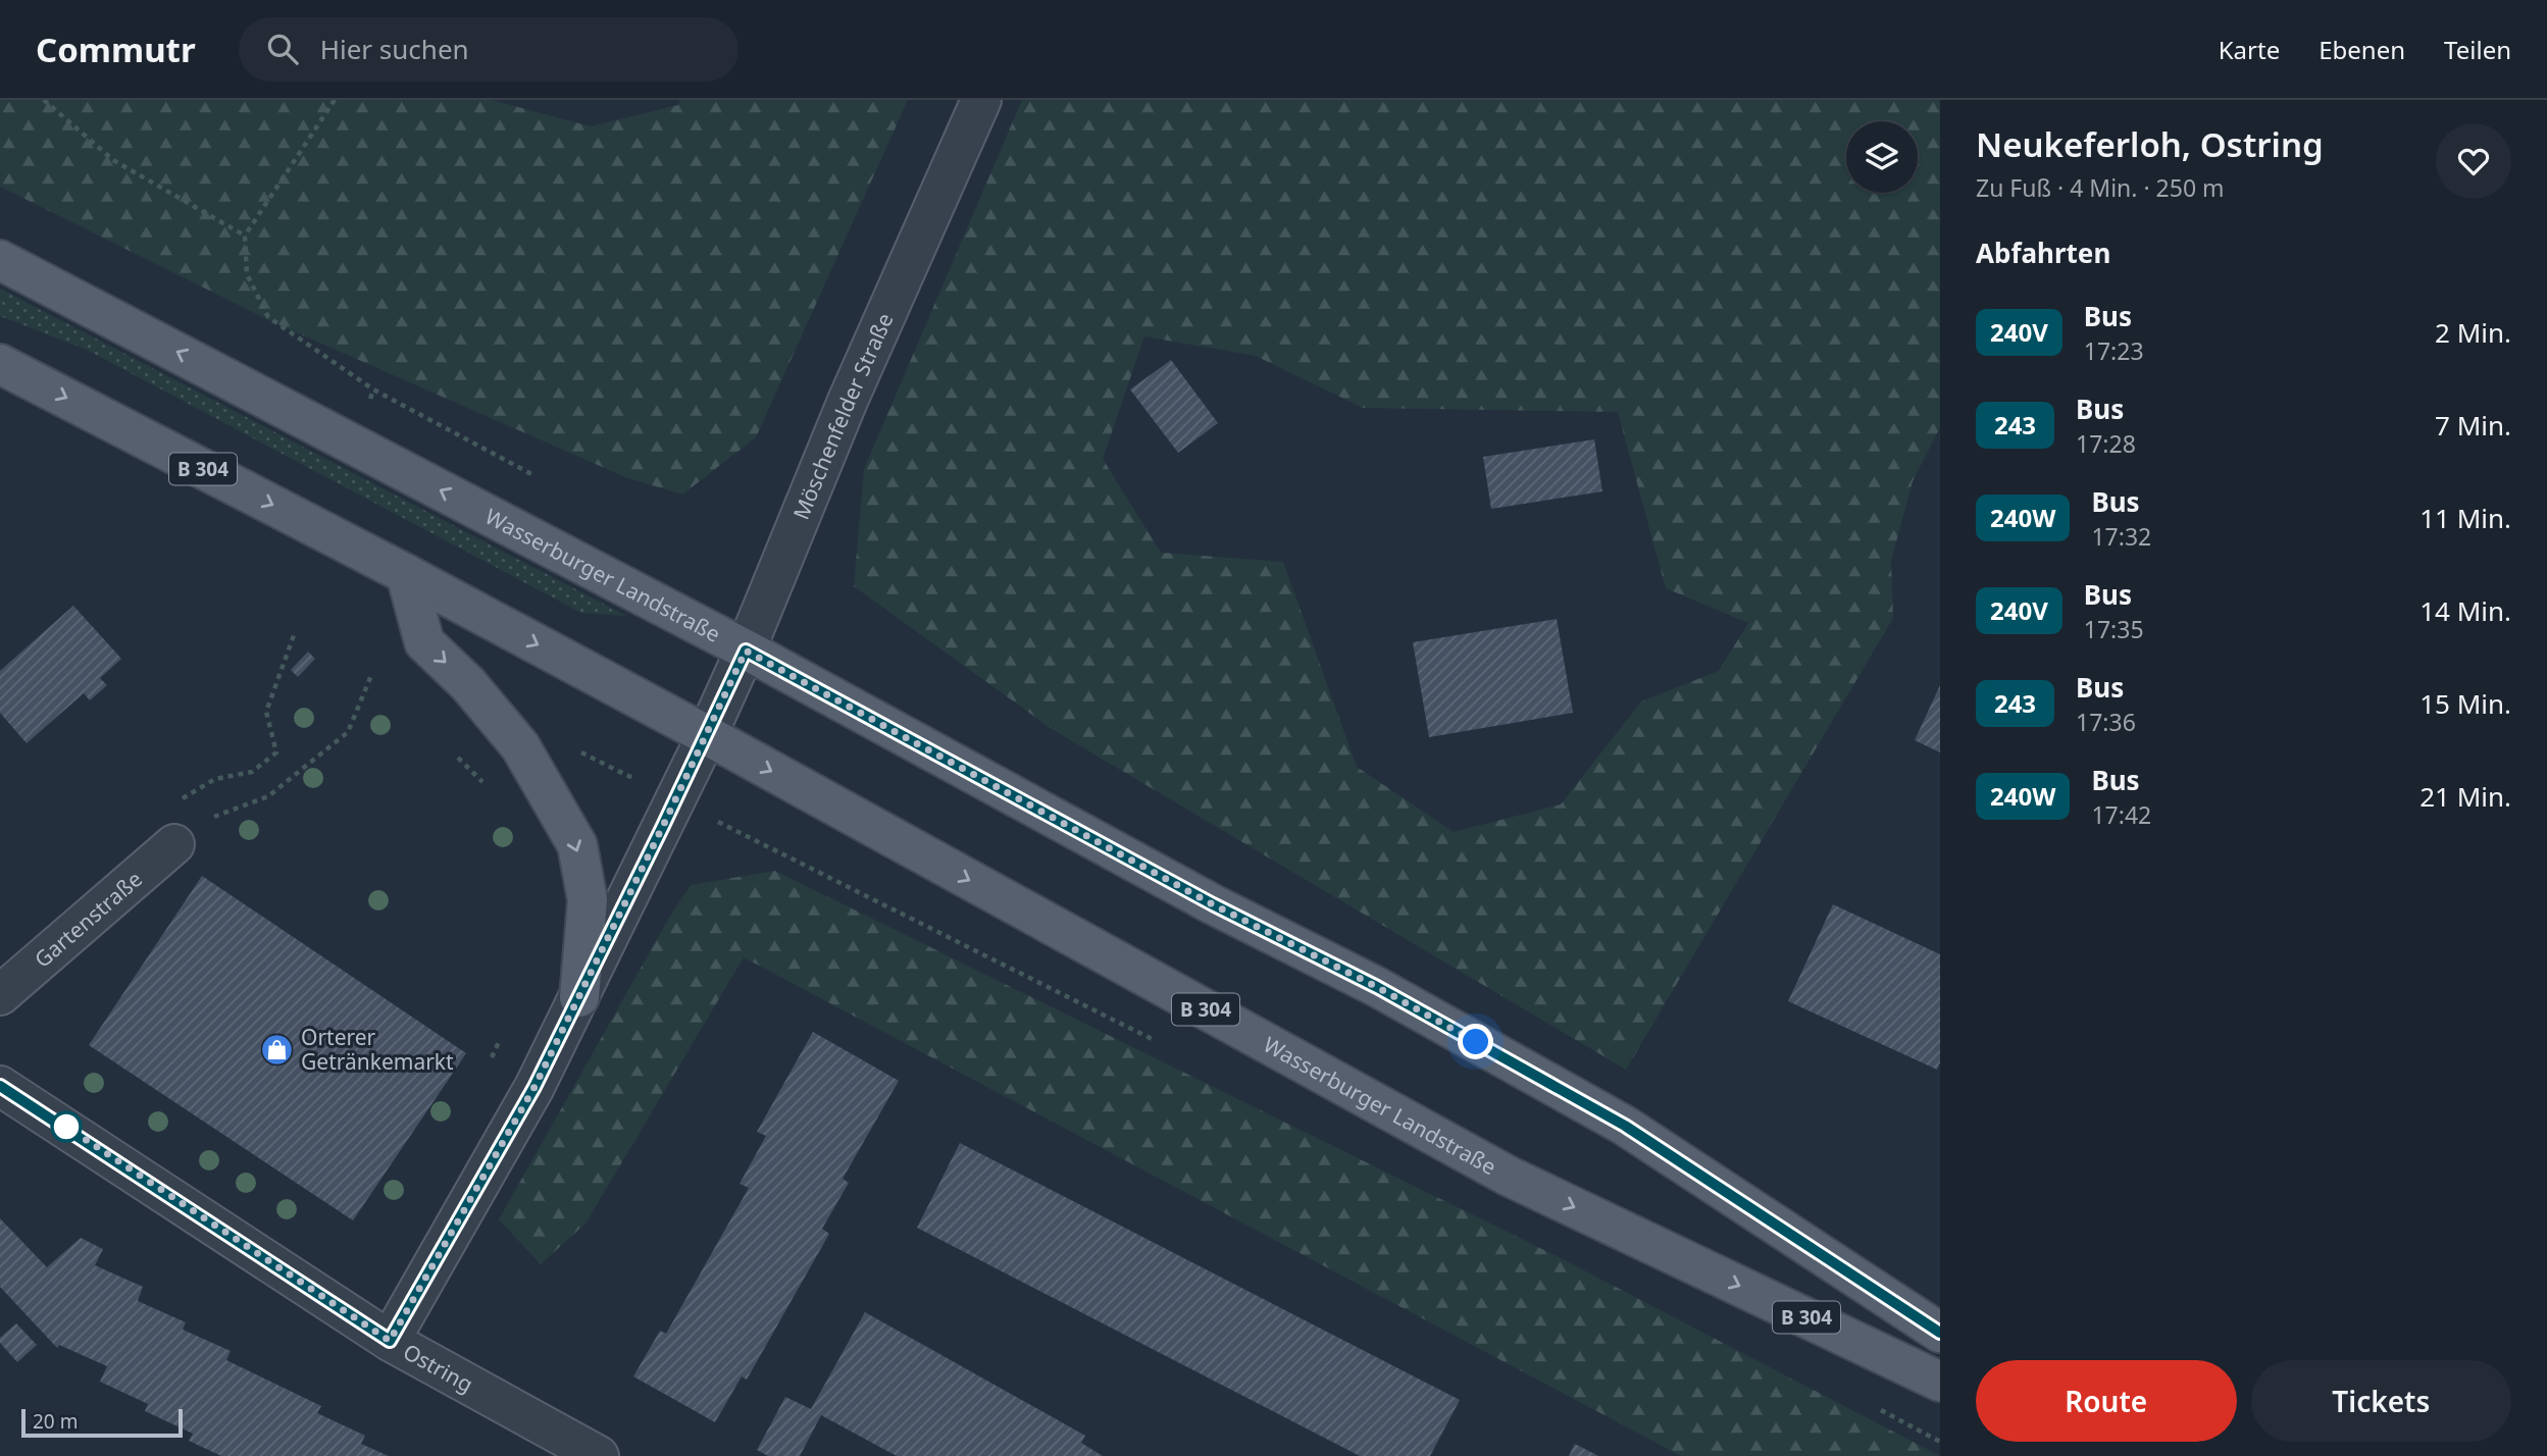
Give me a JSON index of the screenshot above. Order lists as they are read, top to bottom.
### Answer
{
  "streets": {
    "main road": ["B 304", "Wasserburger Landstraße"],
    "street": ["Möschenfelder Straße", "Gartenstraße", "Ostring"]
  },
  "crossings": [
    ["Möschenfelder Straße", "Wasserburger Landstraße"],
    ["Möschenfelder Straße", "Ostring"],
    ["Wasserburger Landstraße", "Ostring"]
  ],
  "places": {
    "shop": ["Orterer Getränkemarkt"]
  },
  "lines": ["bus line 240V"],
  "scale_bar": "20 m",
  "page": {
    "header": "Commutr",
    "search": "Hier suchen",
    "nav": ["Karte", "Ebenen", "Teilen"],
    "heading": [
      ["Neukeferloh, Ostring", "Zu Fuß · 4 Min. · 250 m"],
      "Abfahrten"
    ],
    "list": [
      {
        "mark": "240V",
        "name": "Bus",
        "note": "17:23",
        "value": "2 Min."
      },
      {
        "mark": "243",
        "name": "Bus",
        "note": "17:28",
        "value": "7 Min."
      },
      {
        "mark": "240W",
        "name": "Bus",
        "note": "17:32",
        "value": "11 Min."
      },
      {
        "mark": "240V",
        "name": "Bus",
        "note": "17:35",
        "value": "14 Min."
      },
      {
        "mark": "243",
        "name": "Bus",
        "note": "17:36",
        "value": "15 Min."
      },
      {
        "mark": "240W",
        "name": "Bus",
        "note": "17:42",
        "value": "21 Min."
      }
    ],
    "buttons": ["Route", "Tickets"],
    "scale": "20 m"
  }
}
